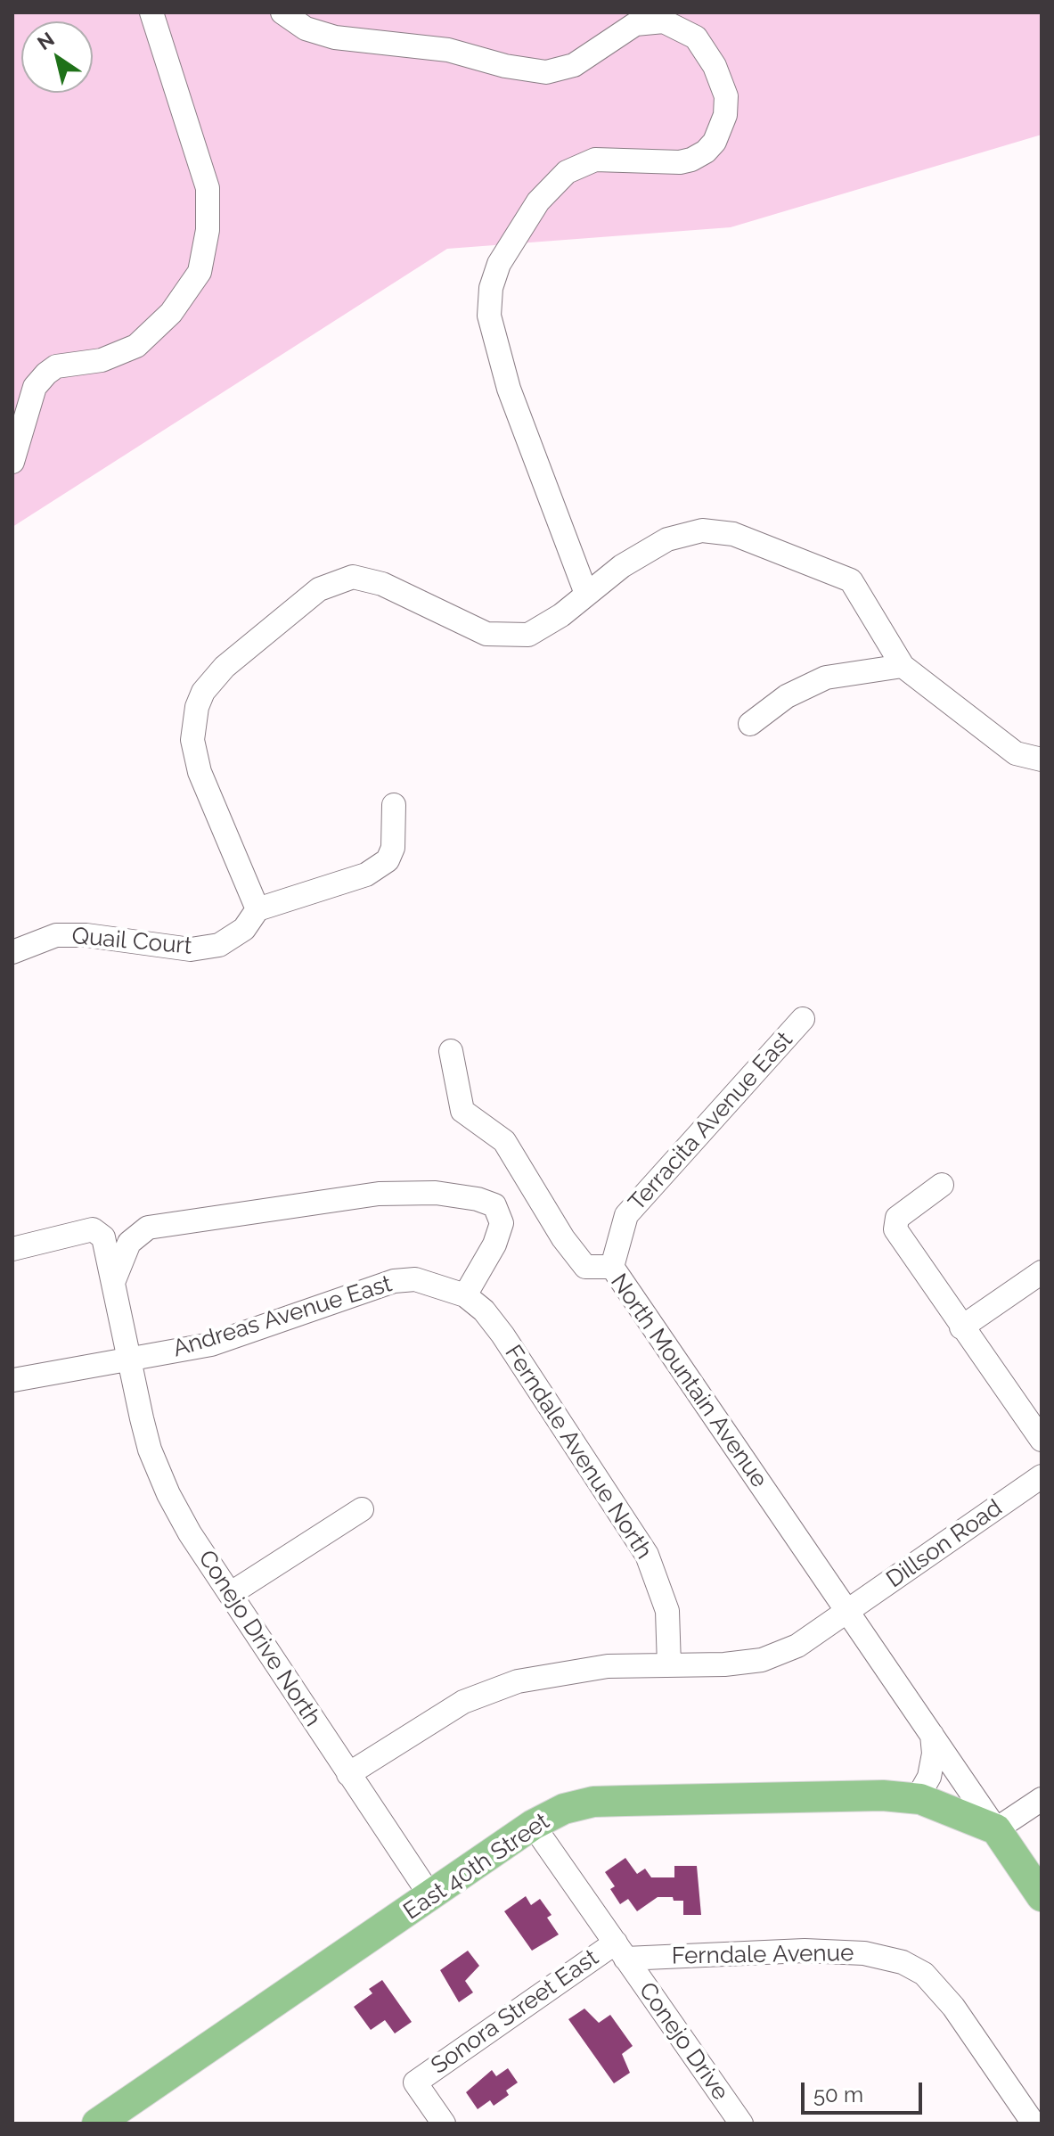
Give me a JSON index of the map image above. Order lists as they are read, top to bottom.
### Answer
{
  "streets": {
    "main road": ["East 40th Street"],
    "street": [
      "Quail Court",
      "Terracita Avenue East",
      "Andreas Avenue East",
      "North Mountain Avenue",
      "Ferndale Avenue North",
      "Dillson Road",
      "Conejo Drive North",
      "Ferndale Avenue",
      "Sonora Street East",
      "Conejo Drive"
    ]
  },
  "crossings": [
    ["Terracita Avenue East", "North Mountain Avenue"],
    ["Andreas Avenue East", "Ferndale Avenue North"],
    ["Andreas Avenue East", "Conejo Drive North"],
    ["North Mountain Avenue", "Dillson Road"],
    ["North Mountain Avenue", "East 40th Street"],
    ["Ferndale Avenue North", "Dillson Road"],
    ["Dillson Road", "Conejo Drive North"],
    ["Conejo Drive North", "East 40th Street"],
    ["East 40th Street", "Conejo Drive"],
    ["Ferndale Avenue", "Sonora Street East"],
    ["Ferndale Avenue", "Conejo Drive"],
    ["Sonora Street East", "Conejo Drive"]
  ],
  "scale_bar": "50 m",
  "north": "top left"
}
